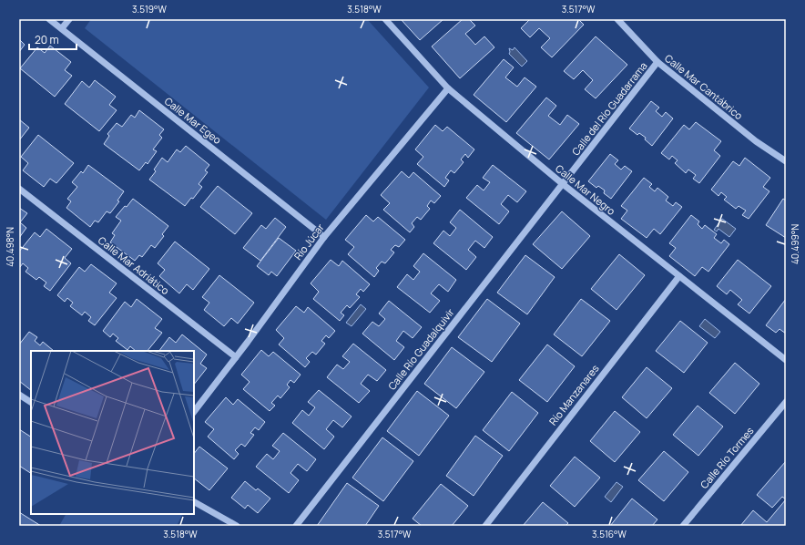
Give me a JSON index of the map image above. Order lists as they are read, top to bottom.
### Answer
{
  "streets": {
    "street": [
      "Calle Mar Cantábrico",
      "Calle del Río Guadarrama",
      "Calle Mar Egeo",
      "Calle Mar Negro",
      "Río Júcar",
      "Calle Mar Adriático",
      "Calle Río Guadalquivir",
      "Río Manzanares",
      "Calle Río Tormes"
    ]
  },
  "crossings": [
    ["Calle Mar Cantábrico", "Calle del Río Guadarrama"],
    ["Calle del Río Guadarrama", "Calle Mar Negro"],
    ["Calle del Río Guadarrama", "Calle Río Guadalquivir"],
    ["Calle Mar Egeo", "Río Júcar"],
    ["Calle Mar Negro", "Río Júcar"],
    ["Calle Mar Negro", "Calle Río Guadalquivir"],
    ["Calle Mar Negro", "Río Manzanares"],
    ["Río Júcar", "Calle Mar Adriático"]
  ],
  "scale_bar": "20 m",
  "coordinates": [
    "3.519°W",
    "3.518°W",
    "3.517°W",
    "40.499°N",
    "40.498°N",
    "3.516°W"
  ]
}
